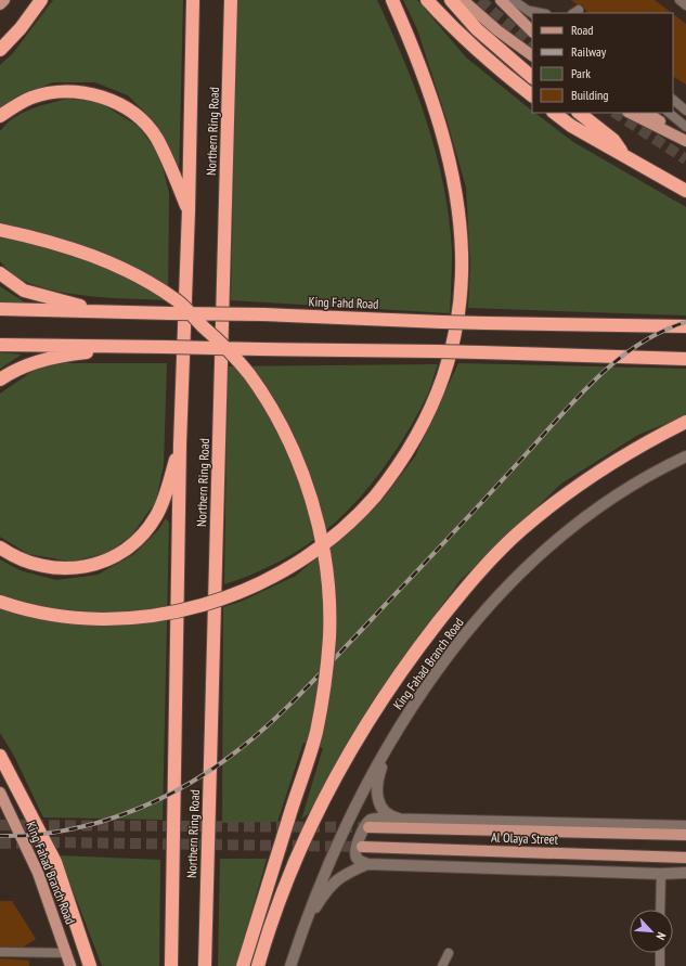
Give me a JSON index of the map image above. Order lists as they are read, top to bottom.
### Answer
{
  "streets": {
    "highway": ["Northern Ring Road", "King Fahd Road"],
    "main road": ["King Fahad Branch Road", "Al Olaya Street"]
  },
  "legend": [
    "Road",
    "Railway",
    "Park",
    "Building"
  ],
  "north": "bottom right"
}
